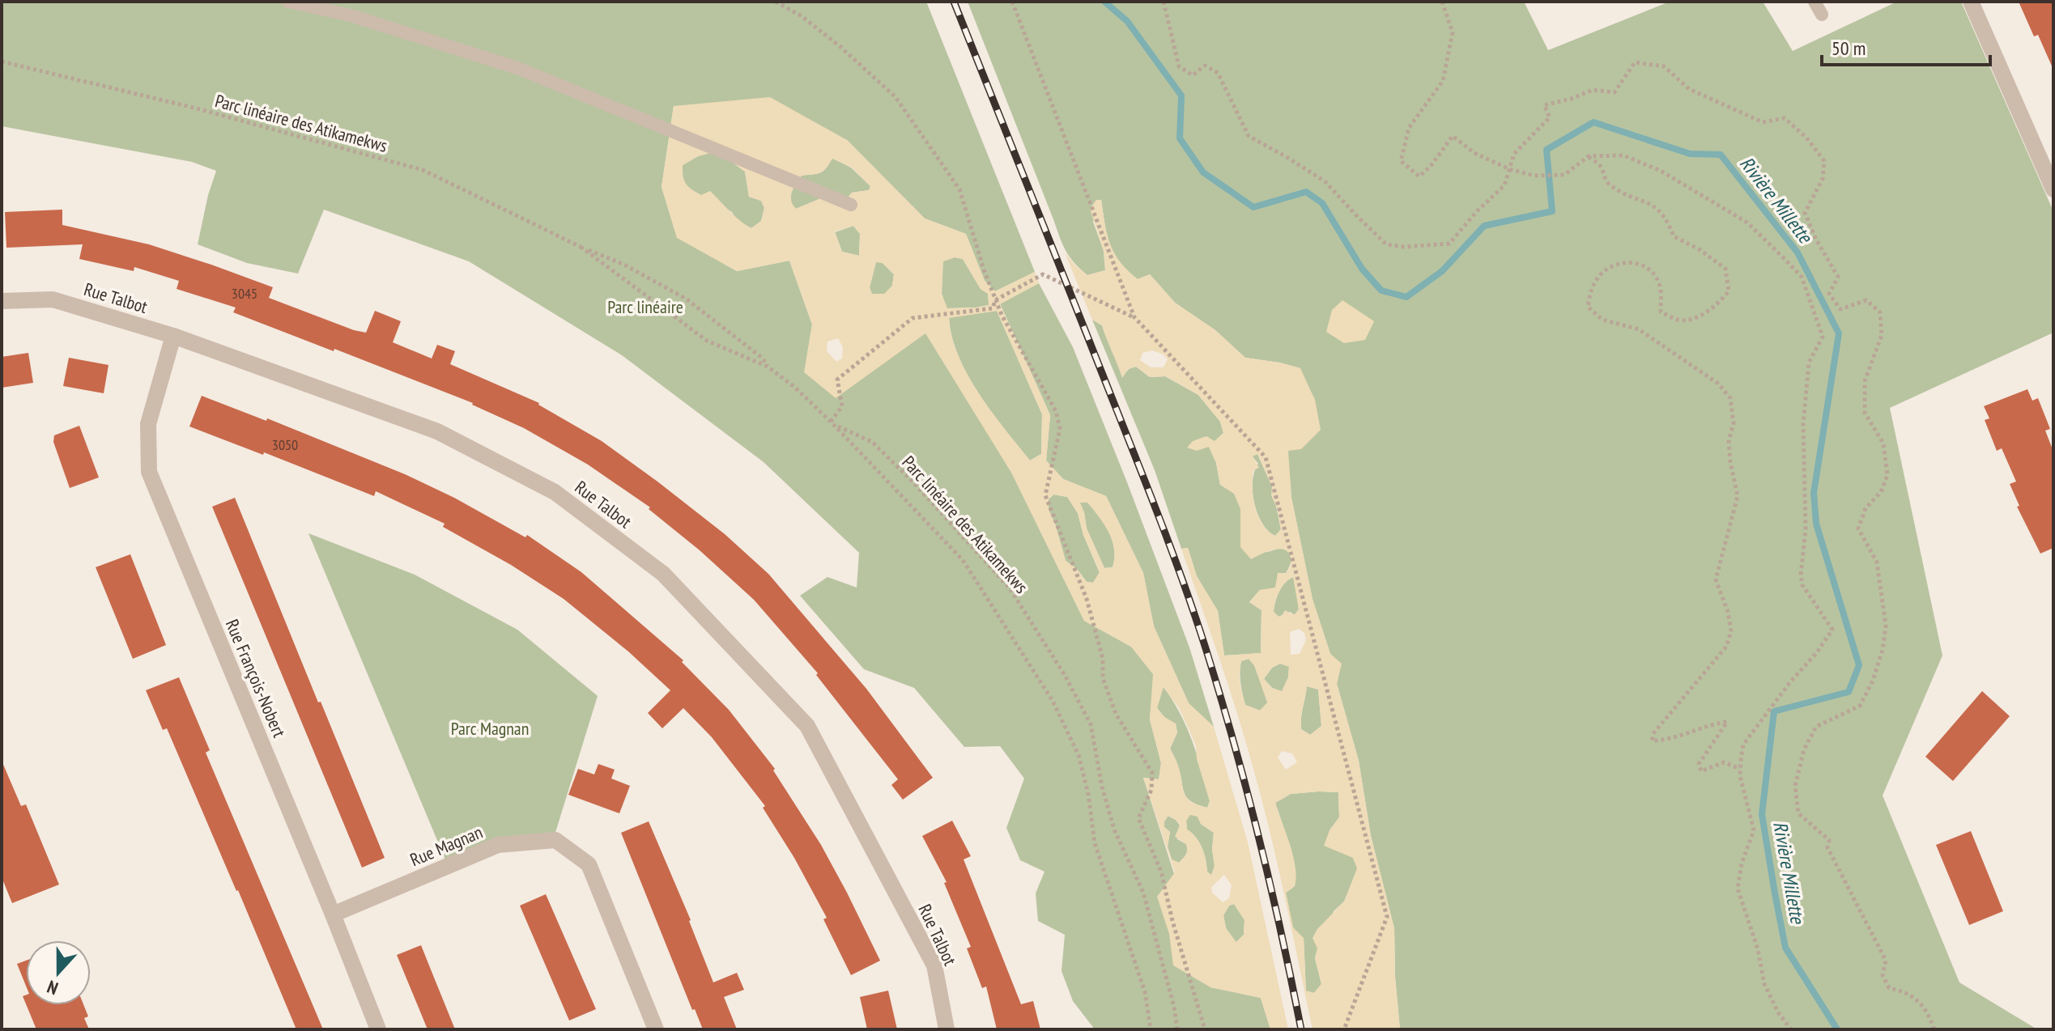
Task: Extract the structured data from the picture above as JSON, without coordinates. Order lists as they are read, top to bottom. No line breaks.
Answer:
{"streets":{"street":["Rue Talbot","Rue François-Nobert","Rue Magnan"],"path":["Parc linéaire des Atikamekws"]},"crossings":[["Rue Talbot","Rue François-Nobert"],["Rue François-Nobert","Rue Magnan"]],"water":["Rivière Millette"],"parks":["Parc linéaire","Parc Magnan"],"house_numbers":["3045","3050"],"scale_bar":"50 m","north":"bottom"}
